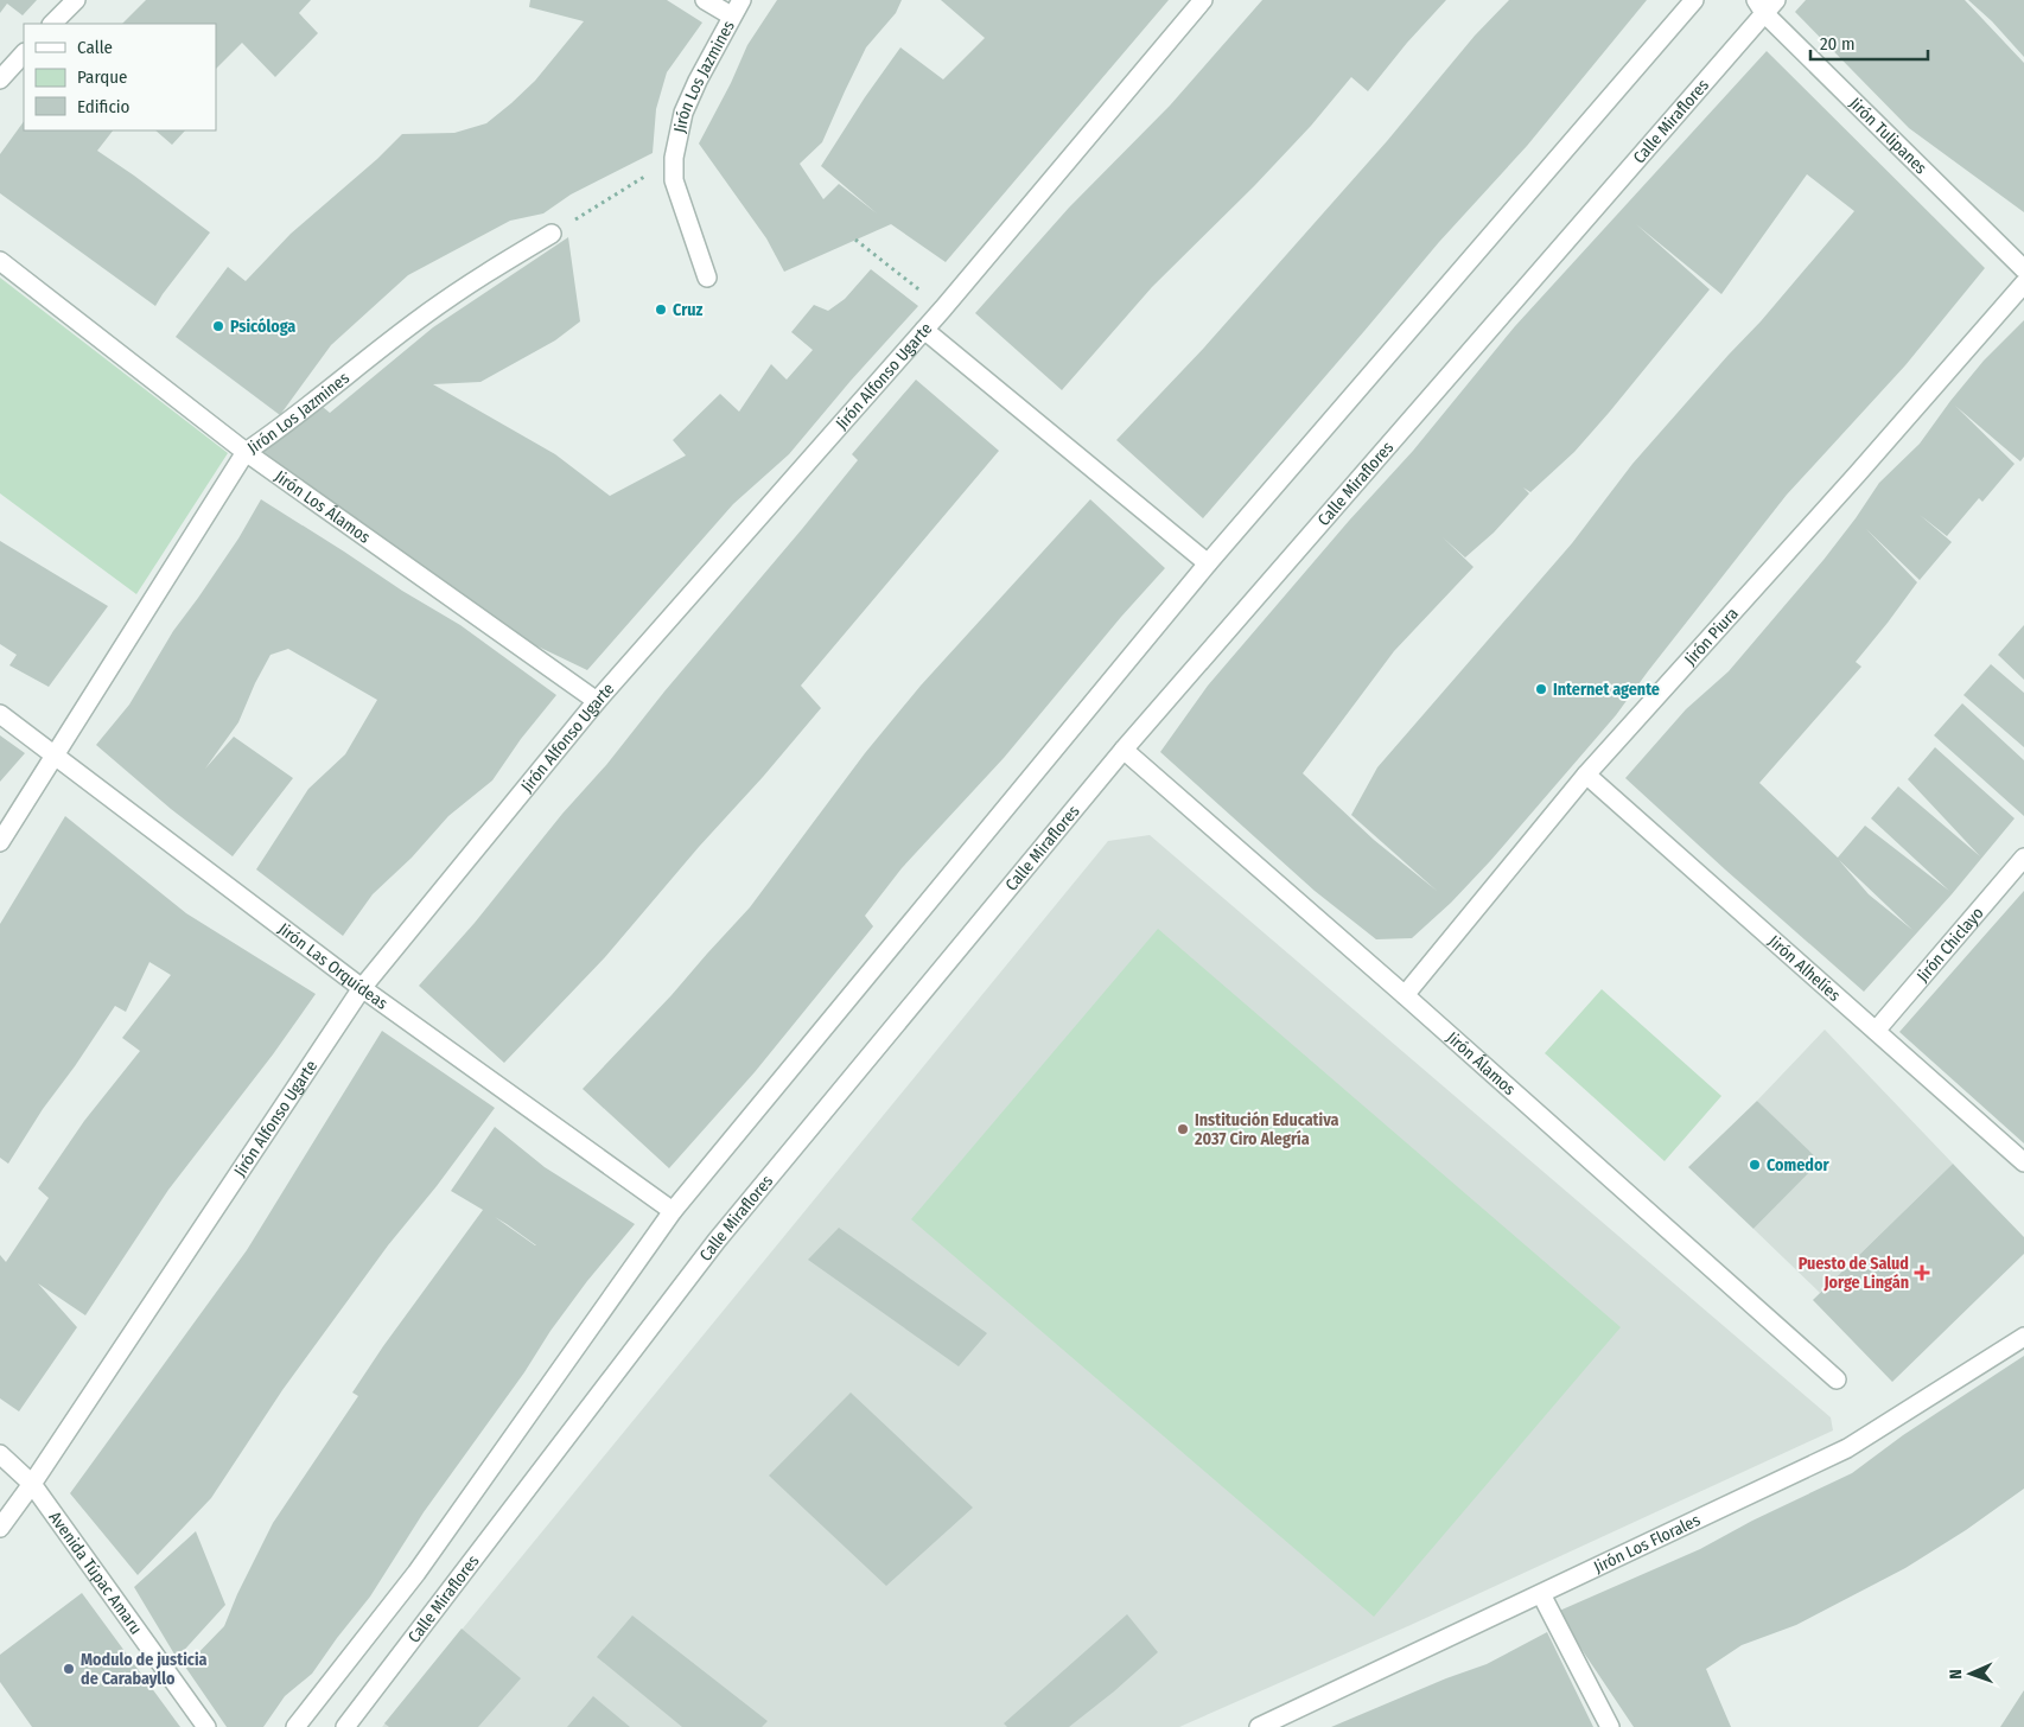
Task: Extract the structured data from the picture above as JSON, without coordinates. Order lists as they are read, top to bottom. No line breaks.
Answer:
{"streets":{"street":["Jirón Los Jazmines","Calle Miraflores","Jirón Tulipanes","Jirón Alfonso Ugarte","Jirón Los Álamos","Jirón Piura","Jirón Chiclayo","Jirón Las Orquídeas","Jirón Alhelíes","Jirón Álamos","Jirón Los Florales","Avenida Túpac Amaru"]},"crossings":[["Jirón Los Jazmines","Jirón Los Álamos"],["Jirón Los Jazmines","Jirón Las Orquídeas"],["Calle Miraflores","Jirón Tulipanes"],["Calle Miraflores","Jirón Álamos"],["Jirón Alfonso Ugarte","Jirón Los Álamos"],["Jirón Alfonso Ugarte","Jirón Las Orquídeas"],["Jirón Alfonso Ugarte","Avenida Túpac Amaru"],["Jirón Piura","Jirón Alhelíes"],["Jirón Piura","Jirón Álamos"],["Jirón Chiclayo","Jirón Alhelíes"]],"places":{"other":["Cruz","Psicóloga","Internet agente","Institución Educativa 2037 Ciro Alegría","Comedor","Modulo de justicia de Carabayllo"],"health":["Puesto de Salud Jorge Lingán"]},"legend":["Calle","Parque","Edificio"],"scale_bar":"20 m","north":"left"}
